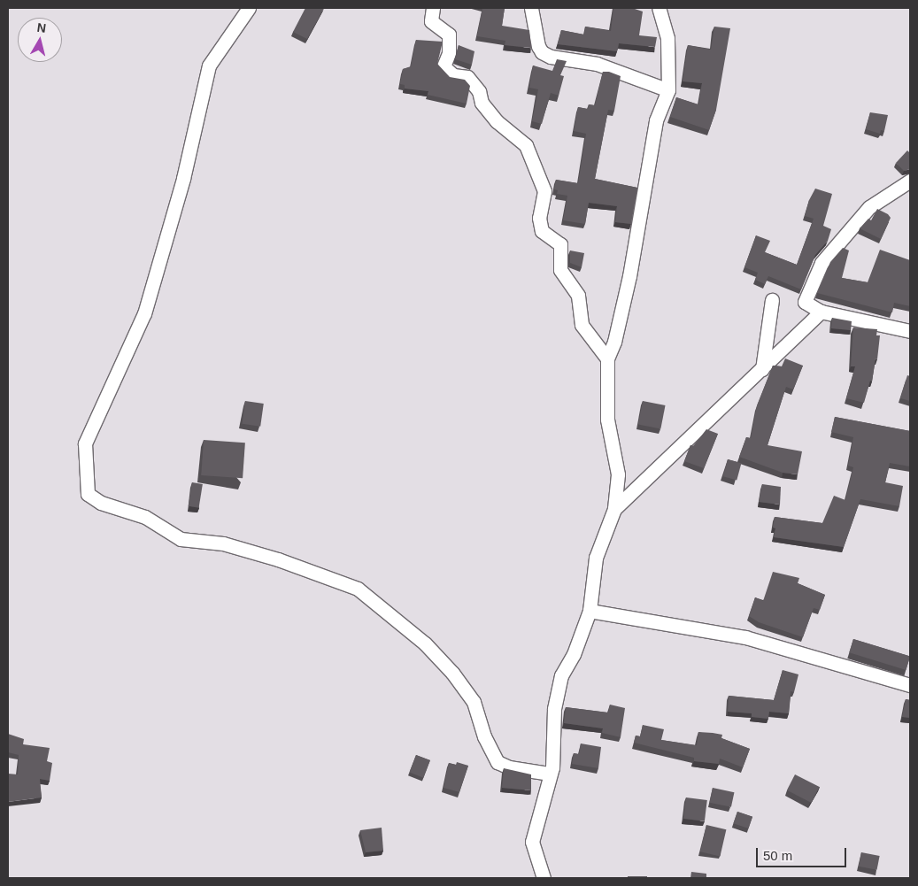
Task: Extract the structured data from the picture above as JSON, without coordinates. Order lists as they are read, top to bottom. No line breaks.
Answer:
{"scale_bar":"50 m","north":"top"}
